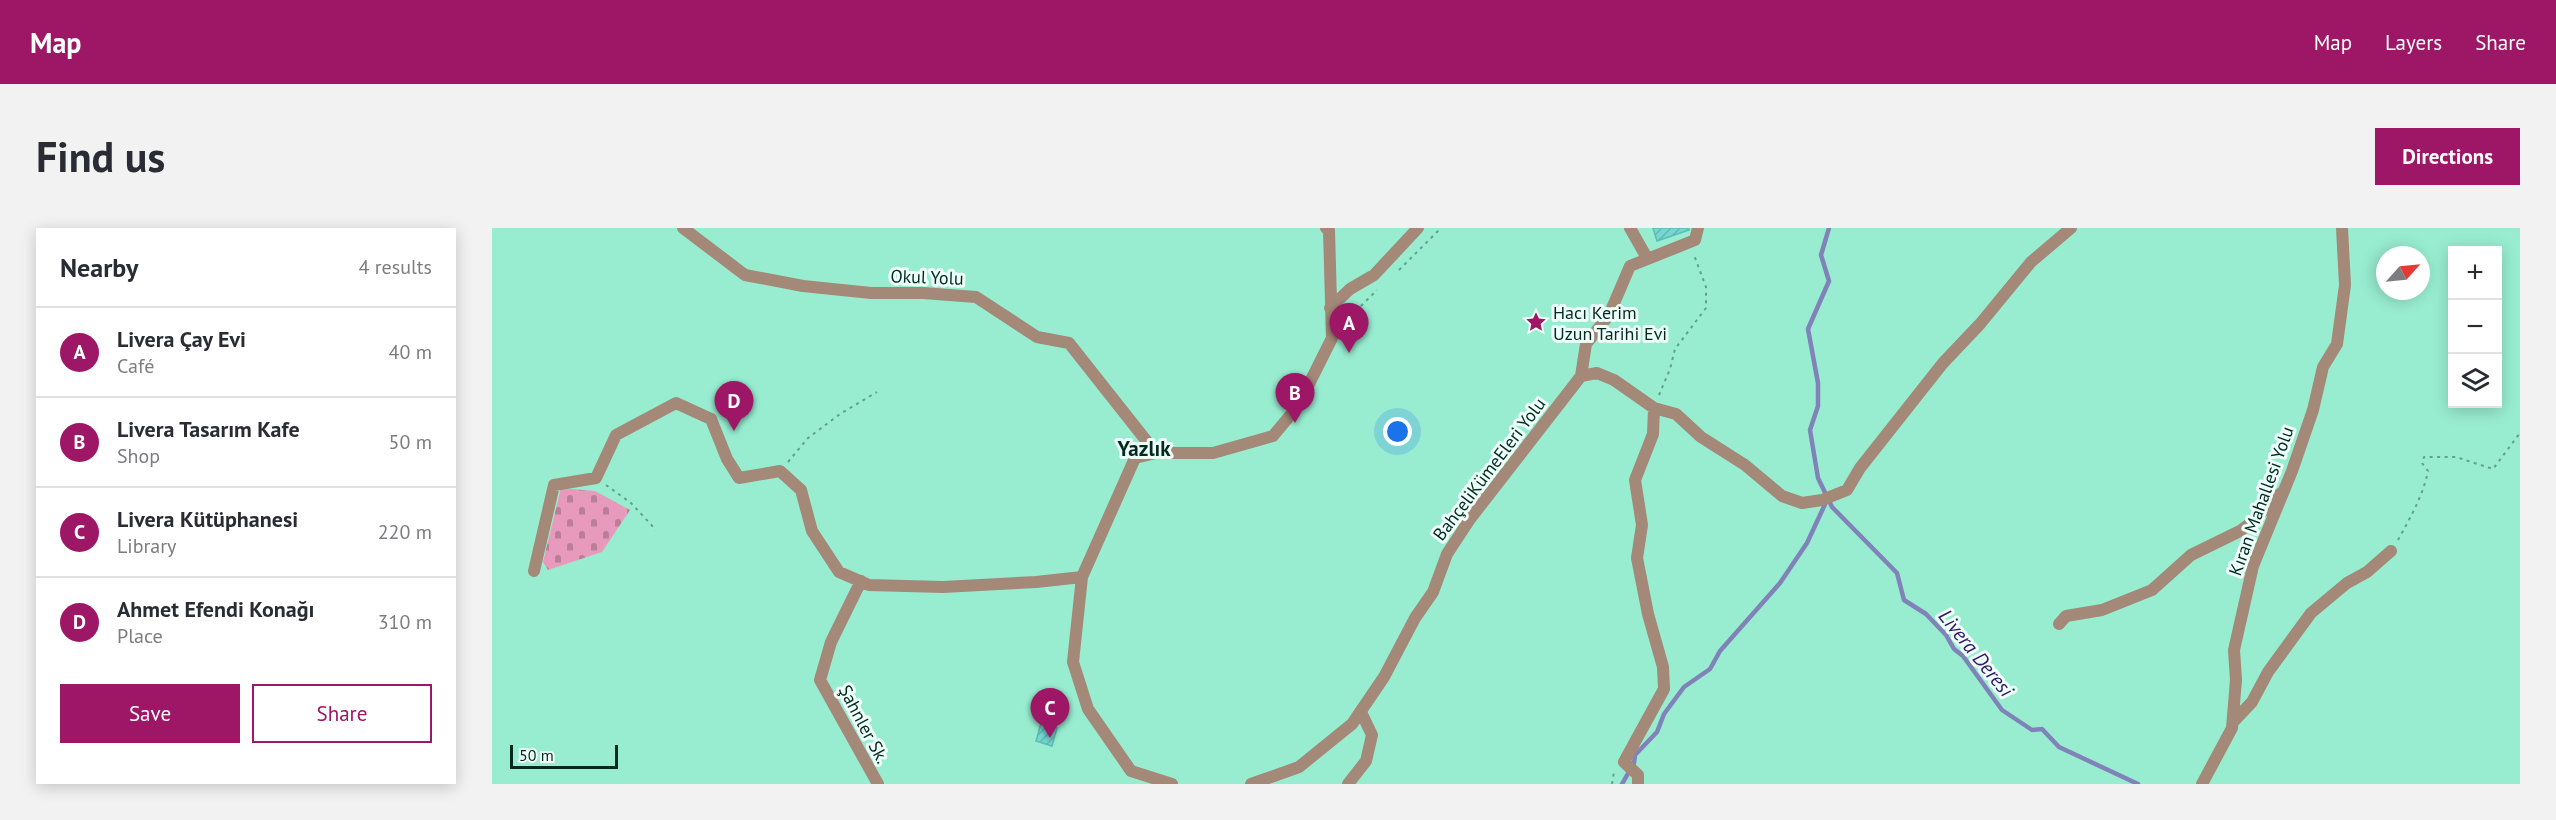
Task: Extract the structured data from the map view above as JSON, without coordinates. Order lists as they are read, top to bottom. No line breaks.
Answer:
{"streets":{"street":["Okul Yolu","BahçeliKümeEleri Yolu","Kıran Mahallesi Yolu","Şahnler Sk."]},"districts":["Yazlık"],"water":["Livera Deresi"],"places":{"place":["Hacı Kerim Uzun Tarihi Evi"]},"scale_bar":"50 m","north":"top right","page":{"header":"Map","nav":["Map","Layers","Share"],"buttons":["Directions",["Save","Share"]],"title":"Find us","heading":["Nearby","4 results"],"map_buttons":["+","−"],"pins":["A","B","D","C"],"list":[{"mark":"A","name":"Livera Çay Evi","note":"Café","value":"40 m"},{"mark":"B","name":"Livera Tasarım Kafe","note":"Shop","value":"50 m"},{"mark":"C","name":"Livera Kütüphanesi","note":"Library","value":"220 m"},{"mark":"D","name":"Ahmet Efendi Konağı","note":"Place","value":"310 m"}],"scale":"50 m"}}
